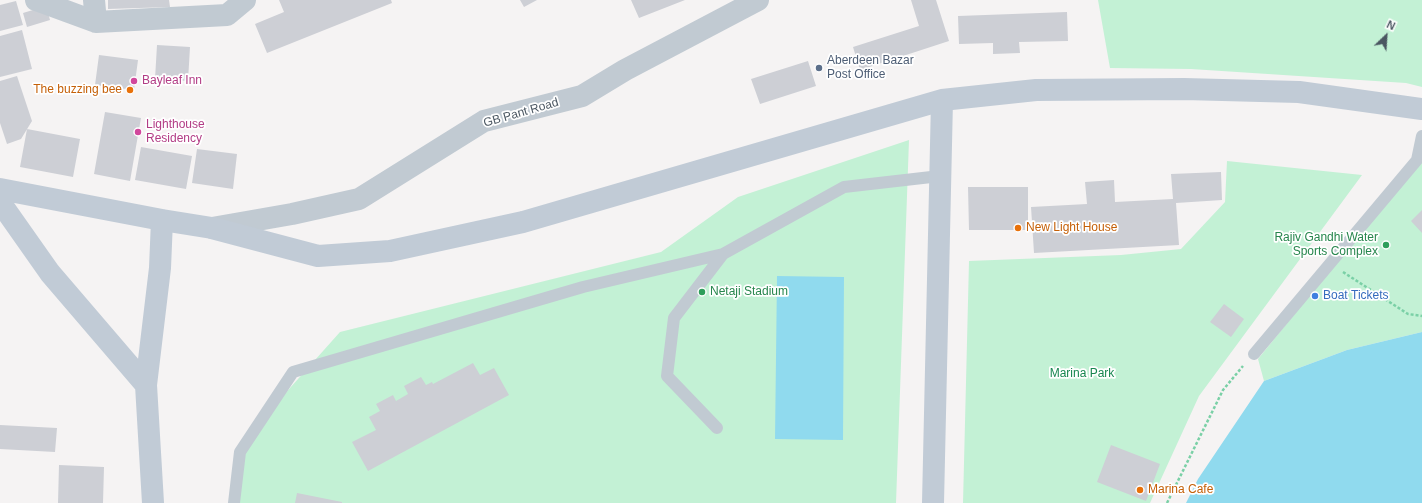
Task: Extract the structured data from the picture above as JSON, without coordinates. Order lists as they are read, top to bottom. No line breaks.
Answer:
{"streets":{"street":["GB Pant Road"]},"parks":["Marina Park"],"places":["Aberdeen Bazar Post Office","Bayleaf Inn","The buzzing bee","Lighthouse Residency","New Light House","Rajiv Gandhi Water Sports Complex","Netaji Stadium","Boat Tickets","Marina Cafe"],"north":"top right"}
